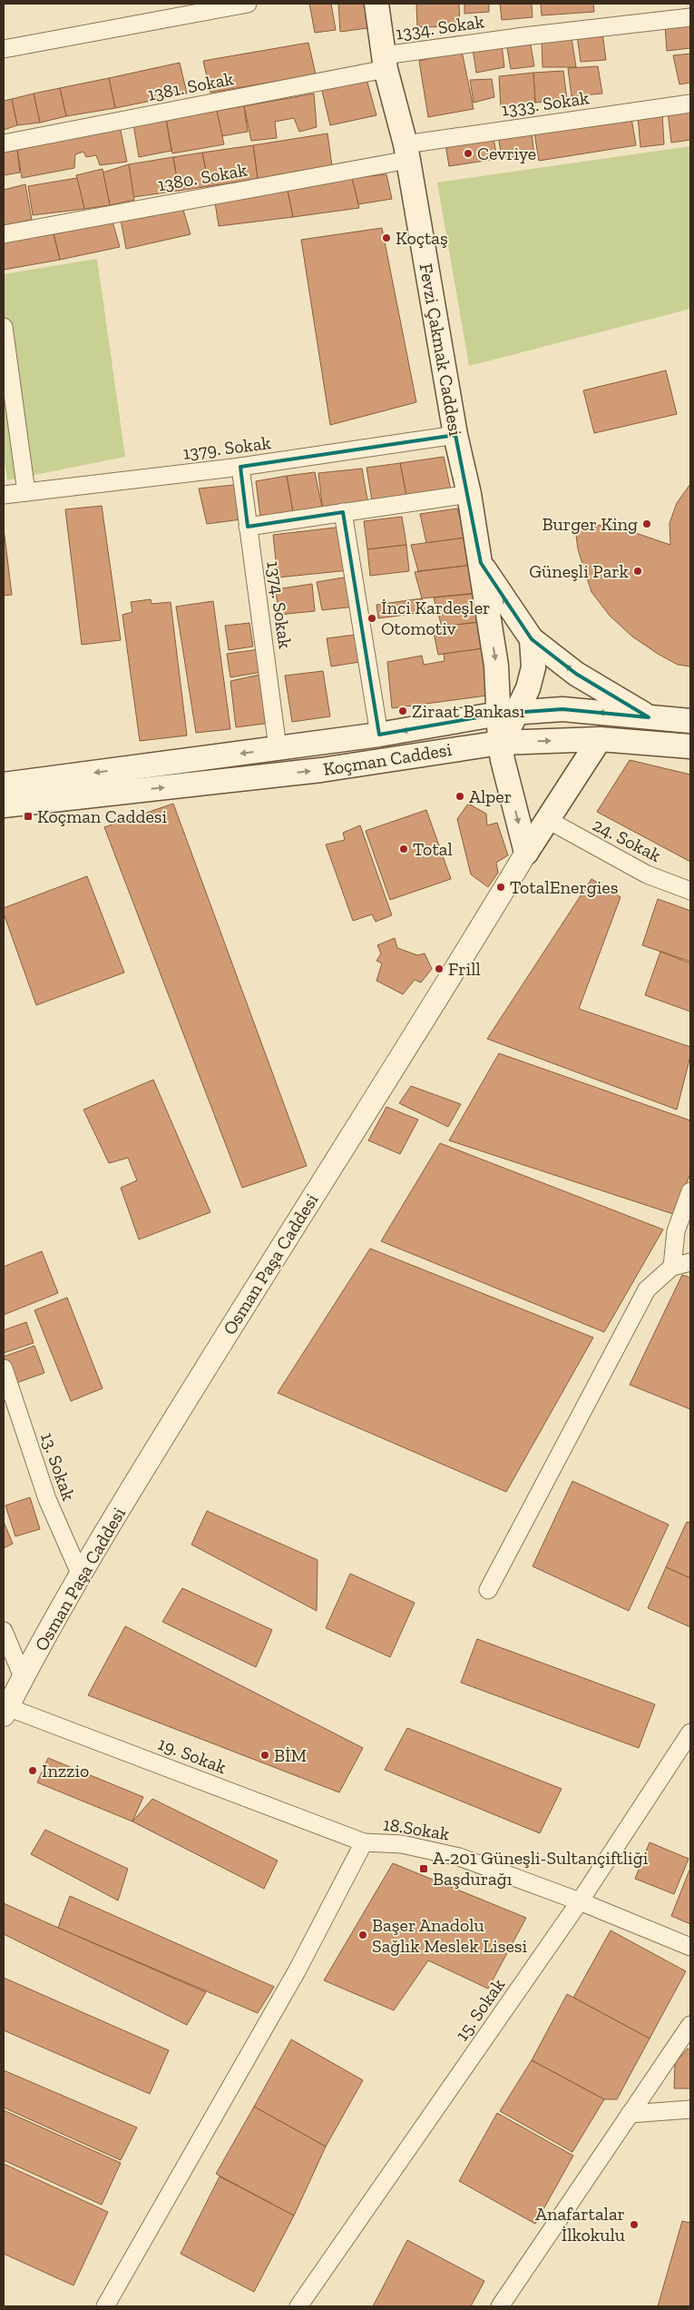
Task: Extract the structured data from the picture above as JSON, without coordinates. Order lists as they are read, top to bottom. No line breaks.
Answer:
{"streets":{"main road":["Fevzi Çakmak Caddesi","Koçman Caddesi","Osman Paşa Caddesi"],"street":["1334. Sokak","1381. Sokak","1333. Sokak","1380. Sokak","1379. Sokak","1374. Sokak","24. Sokak","13. Sokak","19. Sokak","18.Sokak","15. Sokak"]},"crossings":[["1334. Sokak","1381. Sokak"],["1334. Sokak","Fevzi Çakmak Caddesi"],["1381. Sokak","Fevzi Çakmak Caddesi"],["1333. Sokak","1380. Sokak"],["1333. Sokak","Fevzi Çakmak Caddesi"],["1380. Sokak","Fevzi Çakmak Caddesi"],["Fevzi Çakmak Caddesi","1379. Sokak"],["Fevzi Çakmak Caddesi","Koçman Caddesi"],["Fevzi Çakmak Caddesi","Osman Paşa Caddesi"],["1379. Sokak","1374. Sokak"],["1374. Sokak","Koçman Caddesi"],["Koçman Caddesi","Osman Paşa Caddesi"],["24. Sokak","Osman Paşa Caddesi"],["Osman Paşa Caddesi","13. Sokak"],["Osman Paşa Caddesi","19. Sokak"],["19. Sokak","18.Sokak"],["18.Sokak","15. Sokak"]],"places":{"other":["Cevriye","Koçtaş","Burger King","Güneşli Park","İnci Kardeşler Otomotiv","Ziraat Bankası","Alper","Total","TotalEnergies","Frill","BİM","Inzzio","Başer Anadolu Sağlık Meslek Lisesi","Anafartalar İlkokulu"],"transit":["Koçman Caddesi","A-201 Güneşli-Sultançiftliği Başdurağı"]}}
